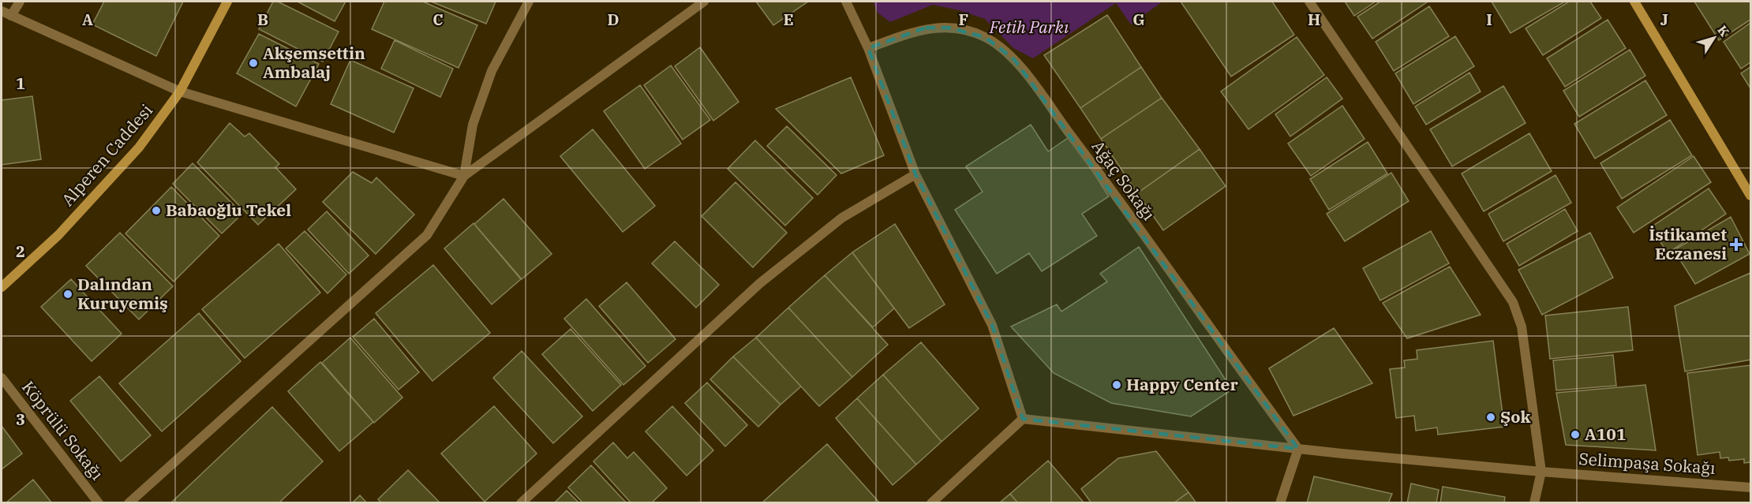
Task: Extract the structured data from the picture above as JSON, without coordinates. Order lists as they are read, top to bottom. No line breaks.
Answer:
{"streets":{"street":["Alperen Caddesi","Ağaç Sokağı","Köprülü Sokağı","Selimpaşa Sokağı"]},"crossings":[["Ağaç Sokağı","Selimpaşa Sokağı"]],"parks":["Fetih Parkı"],"places":{"other":["Akşemsettin Ambalaj","Babaoğlu Tekel","Dalından Kuruyemiş","Happy Center","Şok","A101"],"health":["İstikamet Eczanesi"]},"north":"top right","grid":{"columns":["A","B","C","D","E","F","G","H","I","J"],"rows":["1","2","3"]}}
